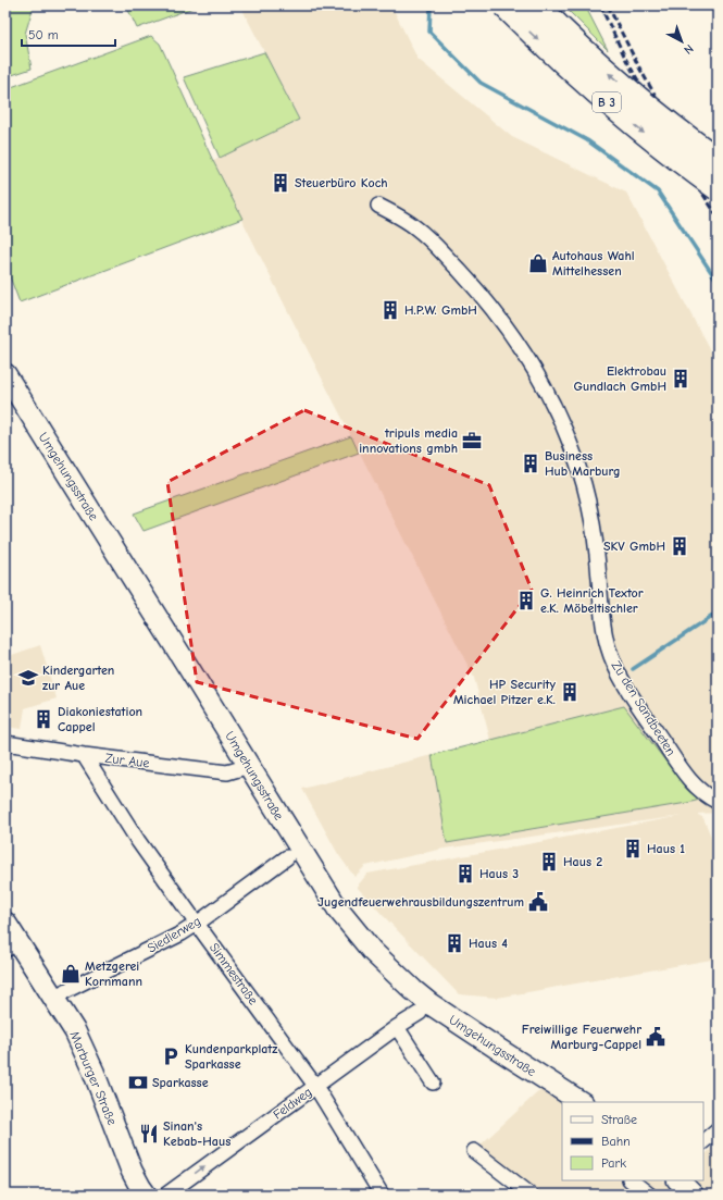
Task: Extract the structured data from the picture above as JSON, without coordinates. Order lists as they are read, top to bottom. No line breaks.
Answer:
{"streets":{"highway":["B 3"],"main road":["Umgehungsstraße","Marburger Straße"],"street":["Zu den Sandbeeten","Zur Aue","Siedlerweg","Simmestraße","Feldweg"]},"crossings":[["Umgehungsstraße","Zur Aue"],["Zur Aue","Simmestraße"],["Siedlerweg","Simmestraße"],["Siedlerweg","Marburger Straße"],["Simmestraße","Feldweg"]],"one_way":["Feldweg"],"places":{"building":["Steuerbüro Koch","H.P.W. GmbH","Elektrobau Gundlach GmbH","Business Hub Marburg","SKV GmbH","G. Heinrich Textor e.K. Möbeltischler","HP Security Michael Pitzer e.K.","Diakoniestation Cappel","Haus 1","Haus 2","Haus 3","Haus 4"],"shop":["Autohaus Wahl Mittelhessen","Metzgerei Kornmann"],"office":["tripuls media innovations gmbh"],"school or university":["Kindergarten zur Aue"],"public building":["Jugendfeuerwehrausbildungszentrum","Freiwillige Feuerwehr Marburg-Cappel"],"parking":["Kundenparkplatz Sparkasse"],"bank":["Sparkasse"],"restaurant":["Sinan's Kebab-Haus"]},"legend":["Straße","Bahn","Park"],"scale_bar":"50 m","north":"bottom right"}
